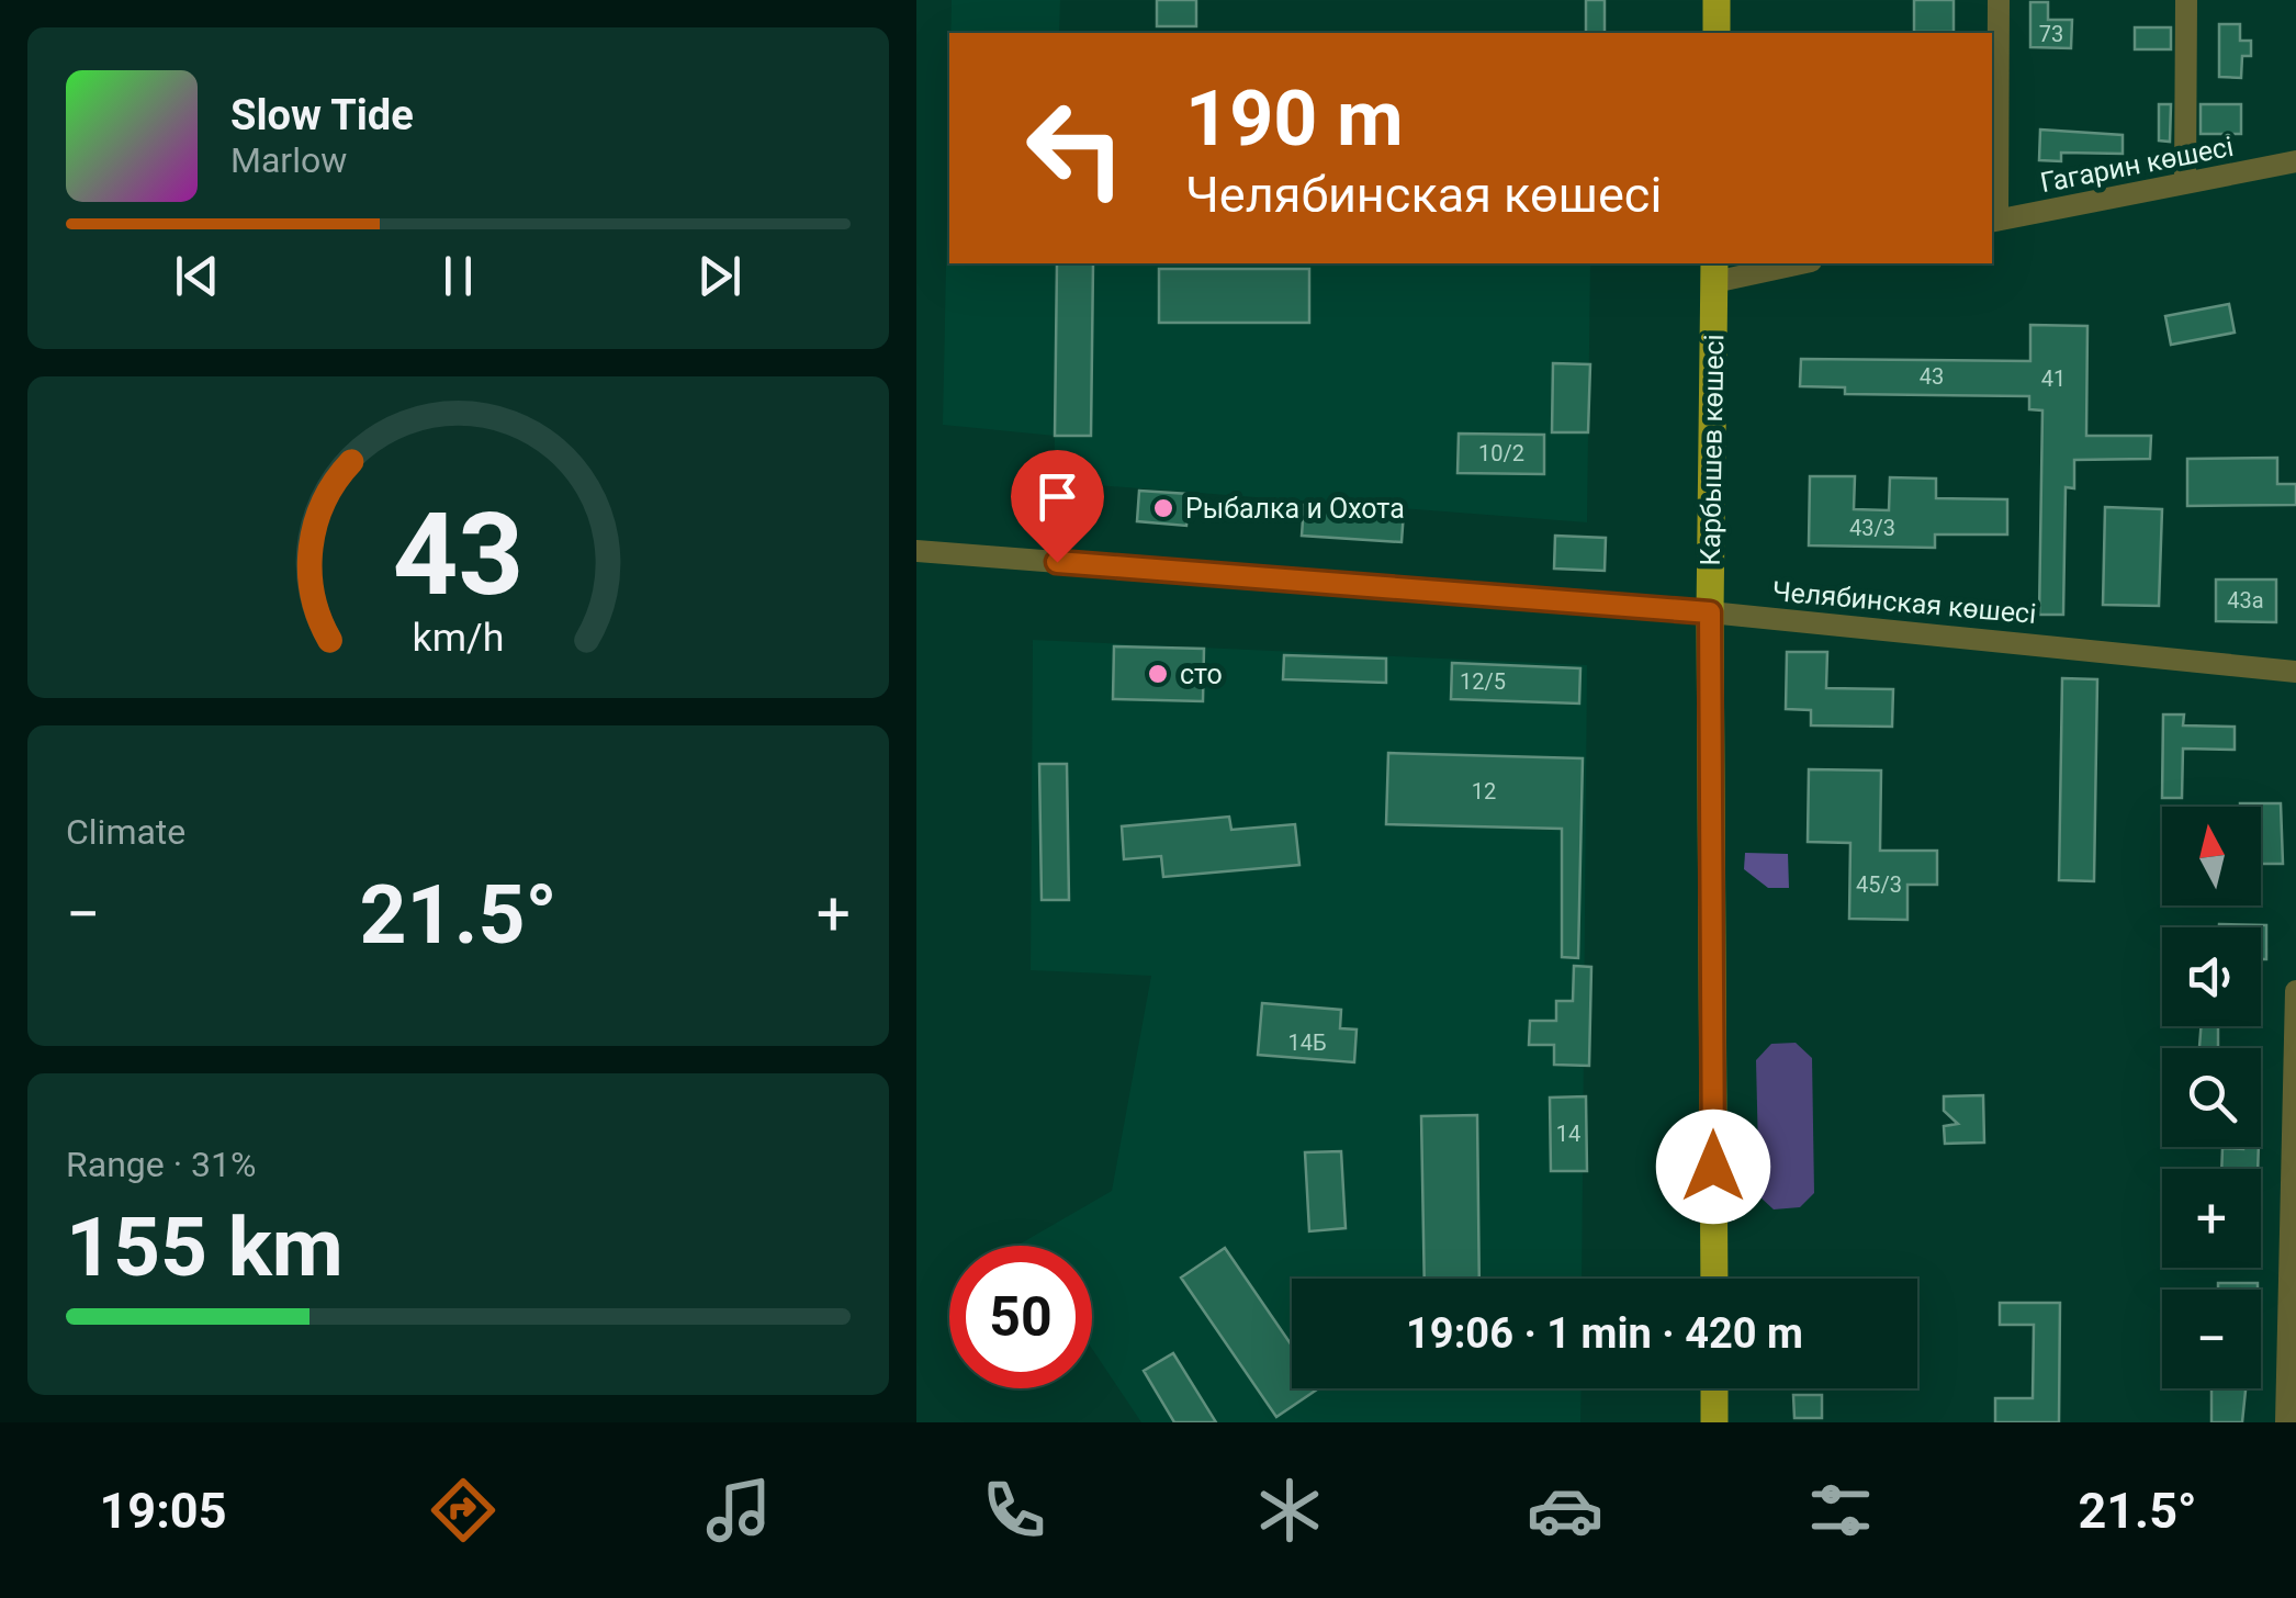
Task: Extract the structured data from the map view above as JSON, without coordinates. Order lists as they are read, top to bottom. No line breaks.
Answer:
{"streets":{"main road":["Карбышев көшесі"],"street":["Гагарин көшесі","Челябинская көшесі"]},"crossings":[["Карбышев көшесі","Челябинская көшесі"]],"places":["Рыбалка и Охота","сто"],"house_numbers":["73","43","41","10/2","43/3","43а","12/5","12","45/3","14Б","14"],"north":"top","page":{"turn":["190 m","Челябинская көшесі"],"song":["Slow Tide","Marlow"],"tile":["Climate",["Range · 31%","155 km"]],"map_buttons":["+","−"],"heat":["−","21.5°","+"],"limit":"50","trip":"19:06 · 1 min · 420 m","tabs":["19:05","21.5°"],"gauge":["43","km/h"]}}
